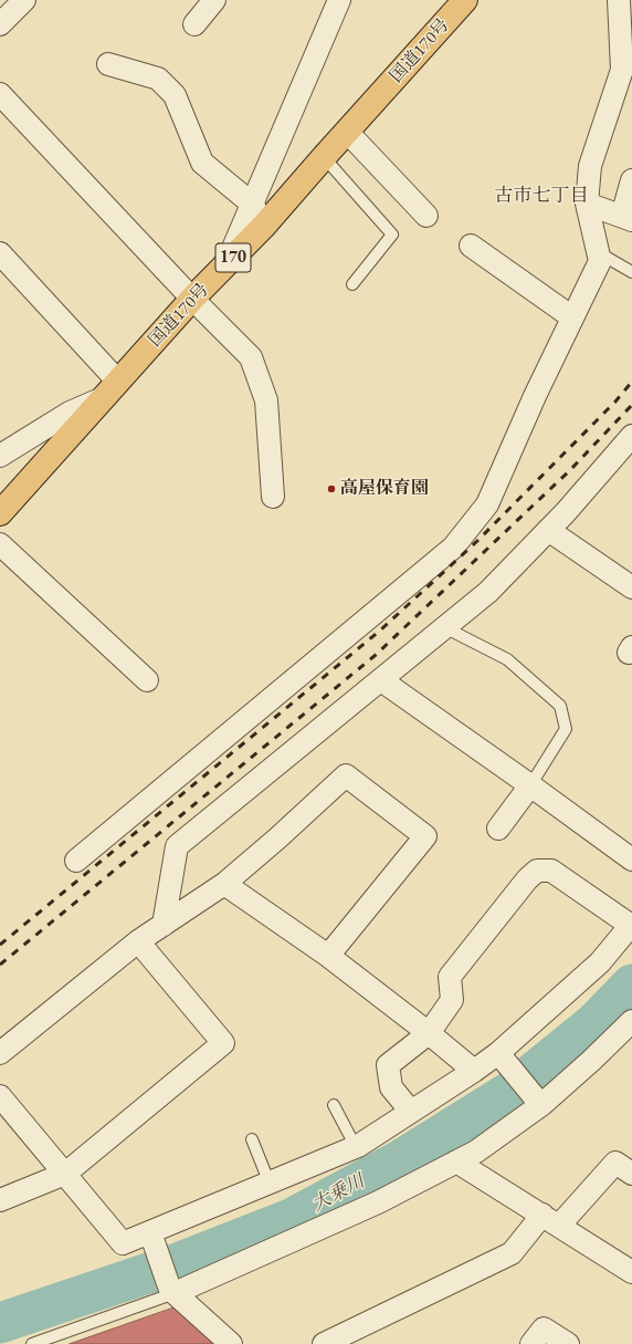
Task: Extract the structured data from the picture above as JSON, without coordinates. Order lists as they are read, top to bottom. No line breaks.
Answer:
{"streets":{"highway":["国道170号","170"]},"districts":["古市七丁目"],"water":["大乗川"],"places":["高屋保育園"]}
